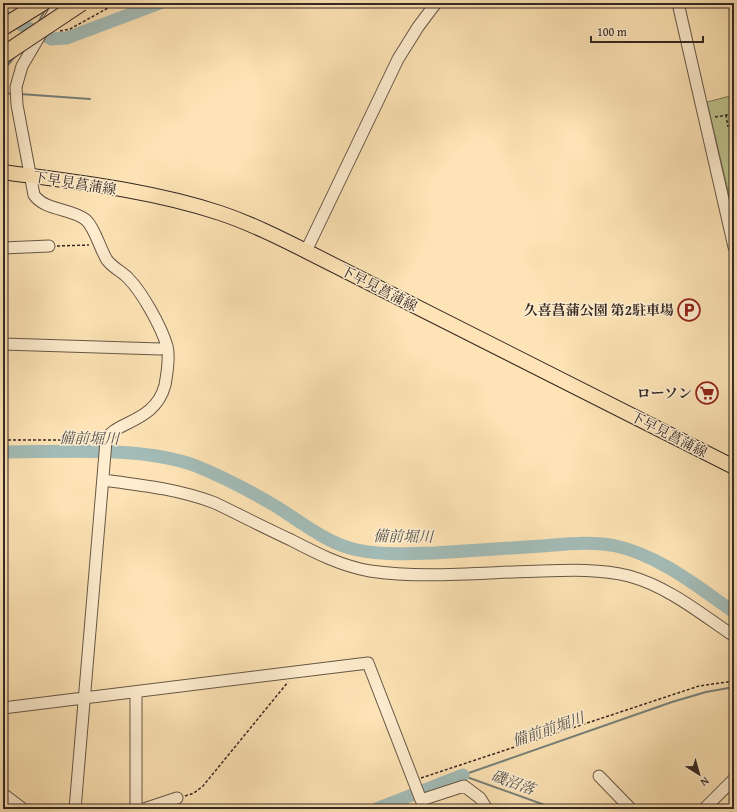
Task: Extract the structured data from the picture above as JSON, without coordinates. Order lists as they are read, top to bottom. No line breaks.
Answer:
{"streets":{"main road":["下早見菖蒲線"]},"water":["備前堀川","備前前堀川","磯沼落"],"places":{"parking":["久喜菖蒲公園 第2駐車場"],"supermarket":["ローソン"]},"scale_bar":"100 m","north":"bottom right"}
